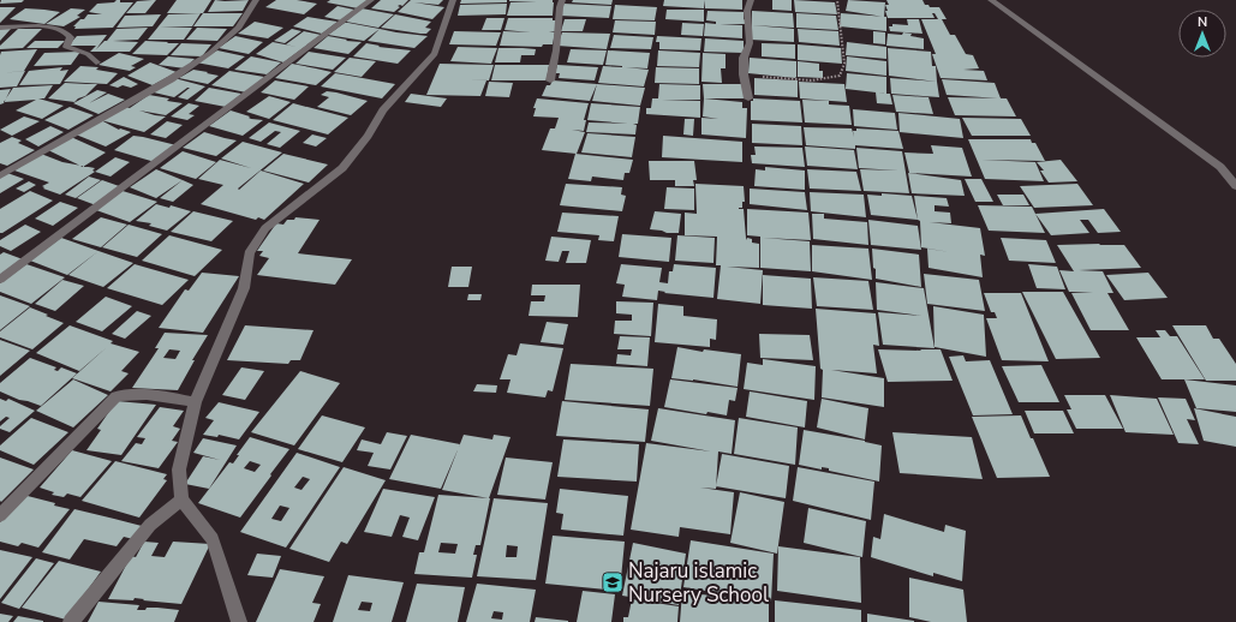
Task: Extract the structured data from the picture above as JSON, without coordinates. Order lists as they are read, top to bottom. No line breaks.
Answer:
{"places":{"school or university":["Najaru islamic Nursery School"]},"north":"top"}
